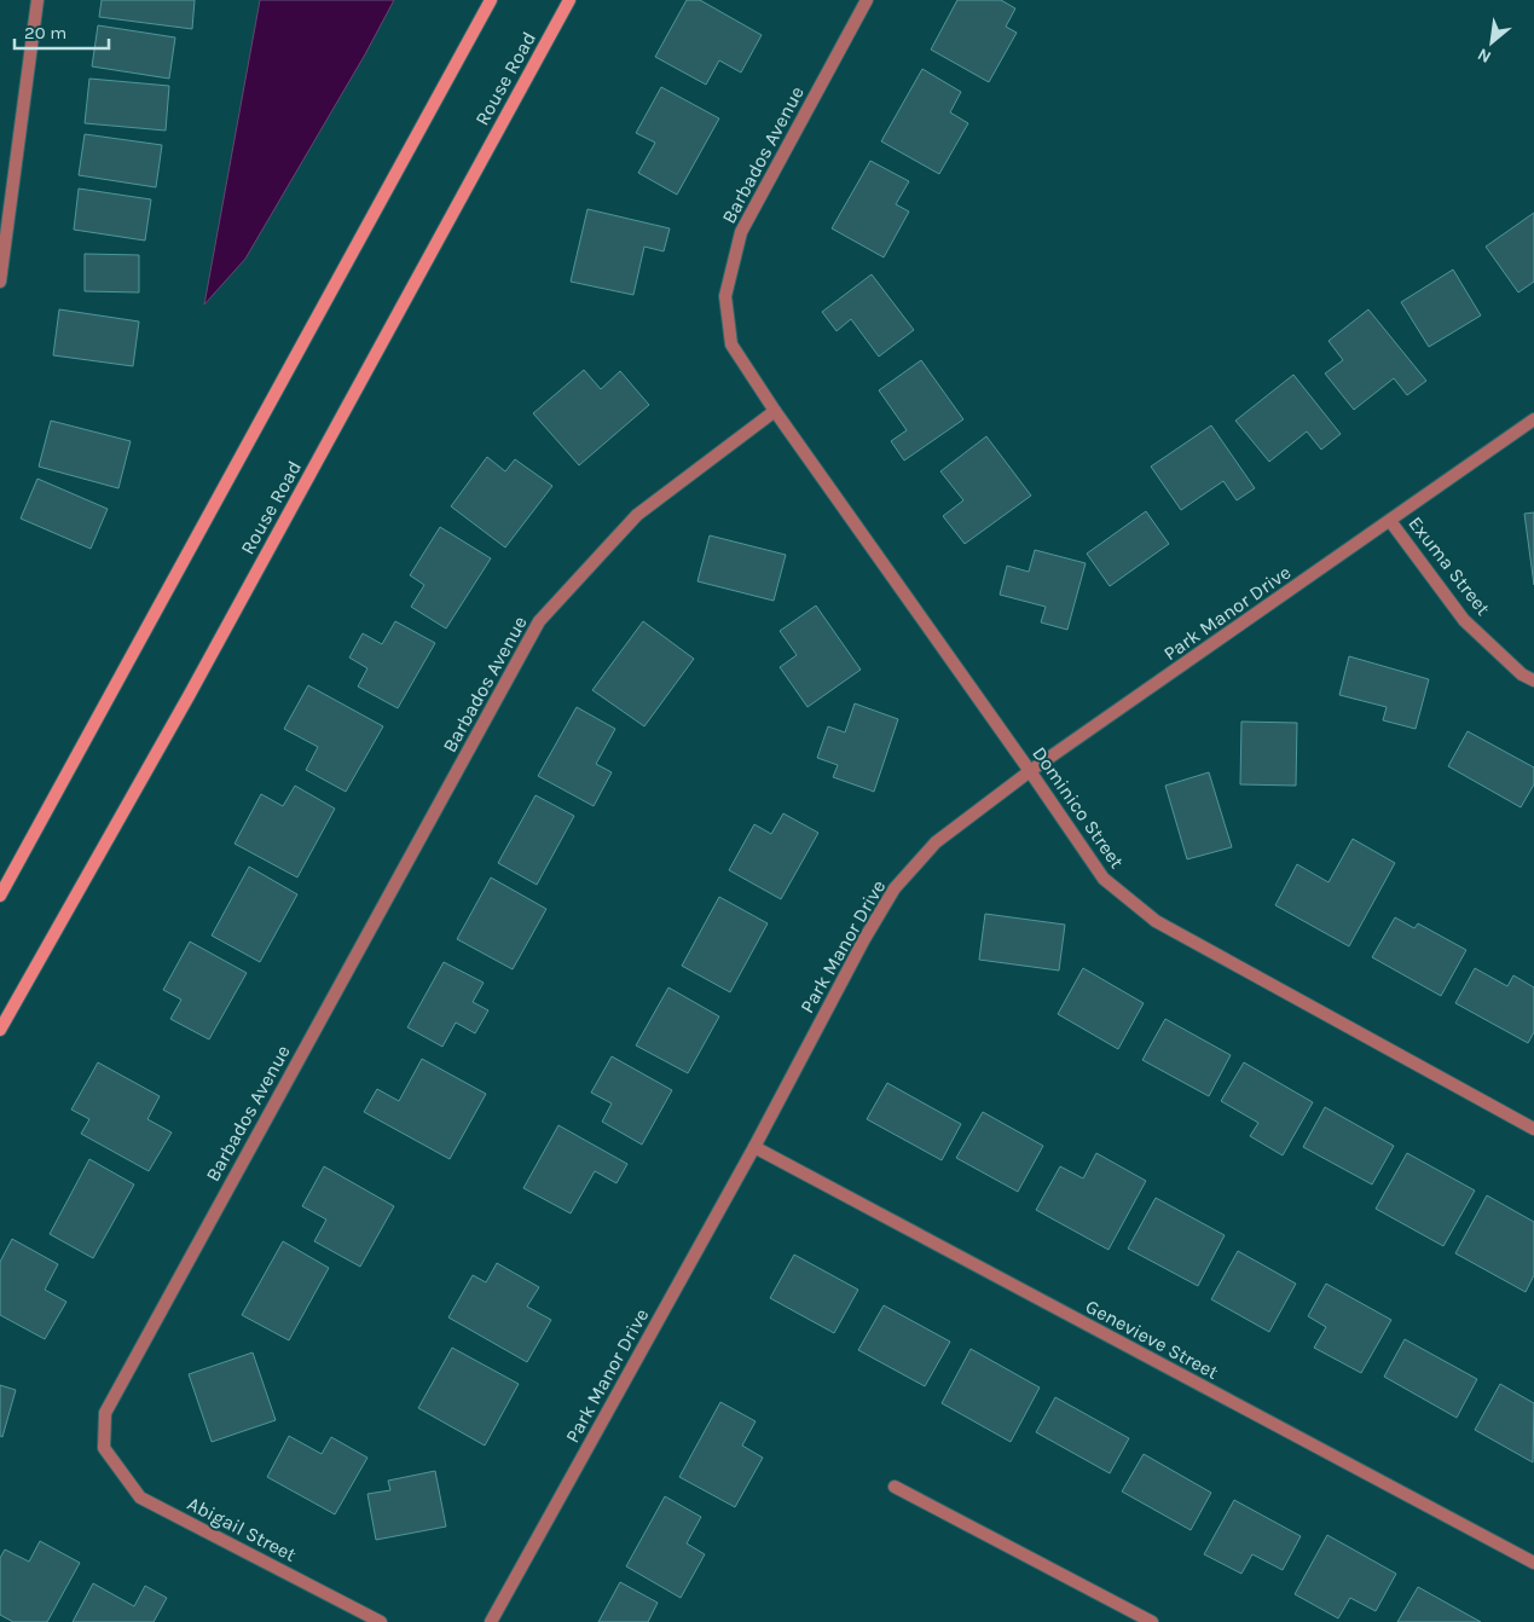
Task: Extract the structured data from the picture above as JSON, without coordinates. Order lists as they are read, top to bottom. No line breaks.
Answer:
{"streets":{"street":["Rouse Road","Barbados Avenue","Exuma Street","Park Manor Drive","Dominico Street","Genevieve Street","Abigail Street"]},"crossings":[["Barbados Avenue","Dominico Street"],["Barbados Avenue","Abigail Street"],["Exuma Street","Park Manor Drive"],["Park Manor Drive","Dominico Street"],["Park Manor Drive","Genevieve Street"]],"scale_bar":"20 m","north":"bottom left"}
